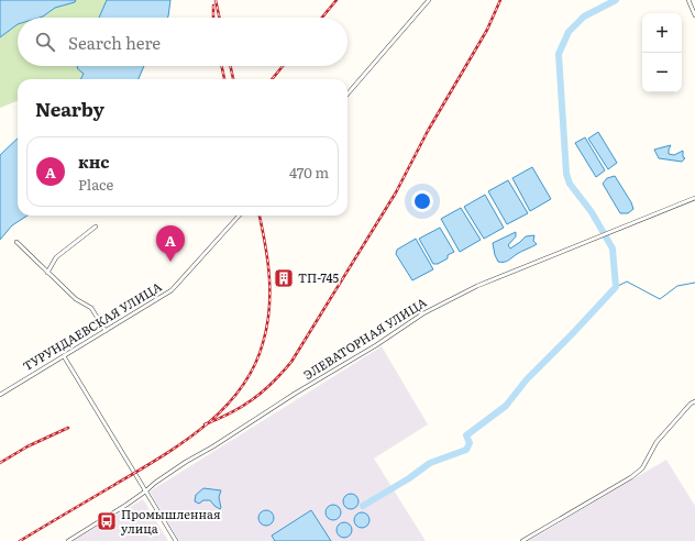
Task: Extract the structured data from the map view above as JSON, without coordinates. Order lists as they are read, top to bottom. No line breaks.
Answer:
{"streets":{"street":["ТУРУНДАЕВСКАЯ УЛИЦА","ЭЛЕВАТОРНАЯ УЛИЦА"]},"places":{"building":["ТП-745"],"bus stop":["Промышленная улица"]},"page":{"map_buttons":["+","−"],"search":"Search here","heading":"Nearby","list":[{"mark":"A","name":"кнс","note":"Place","value":"470 m"}],"pins":"A"}}
